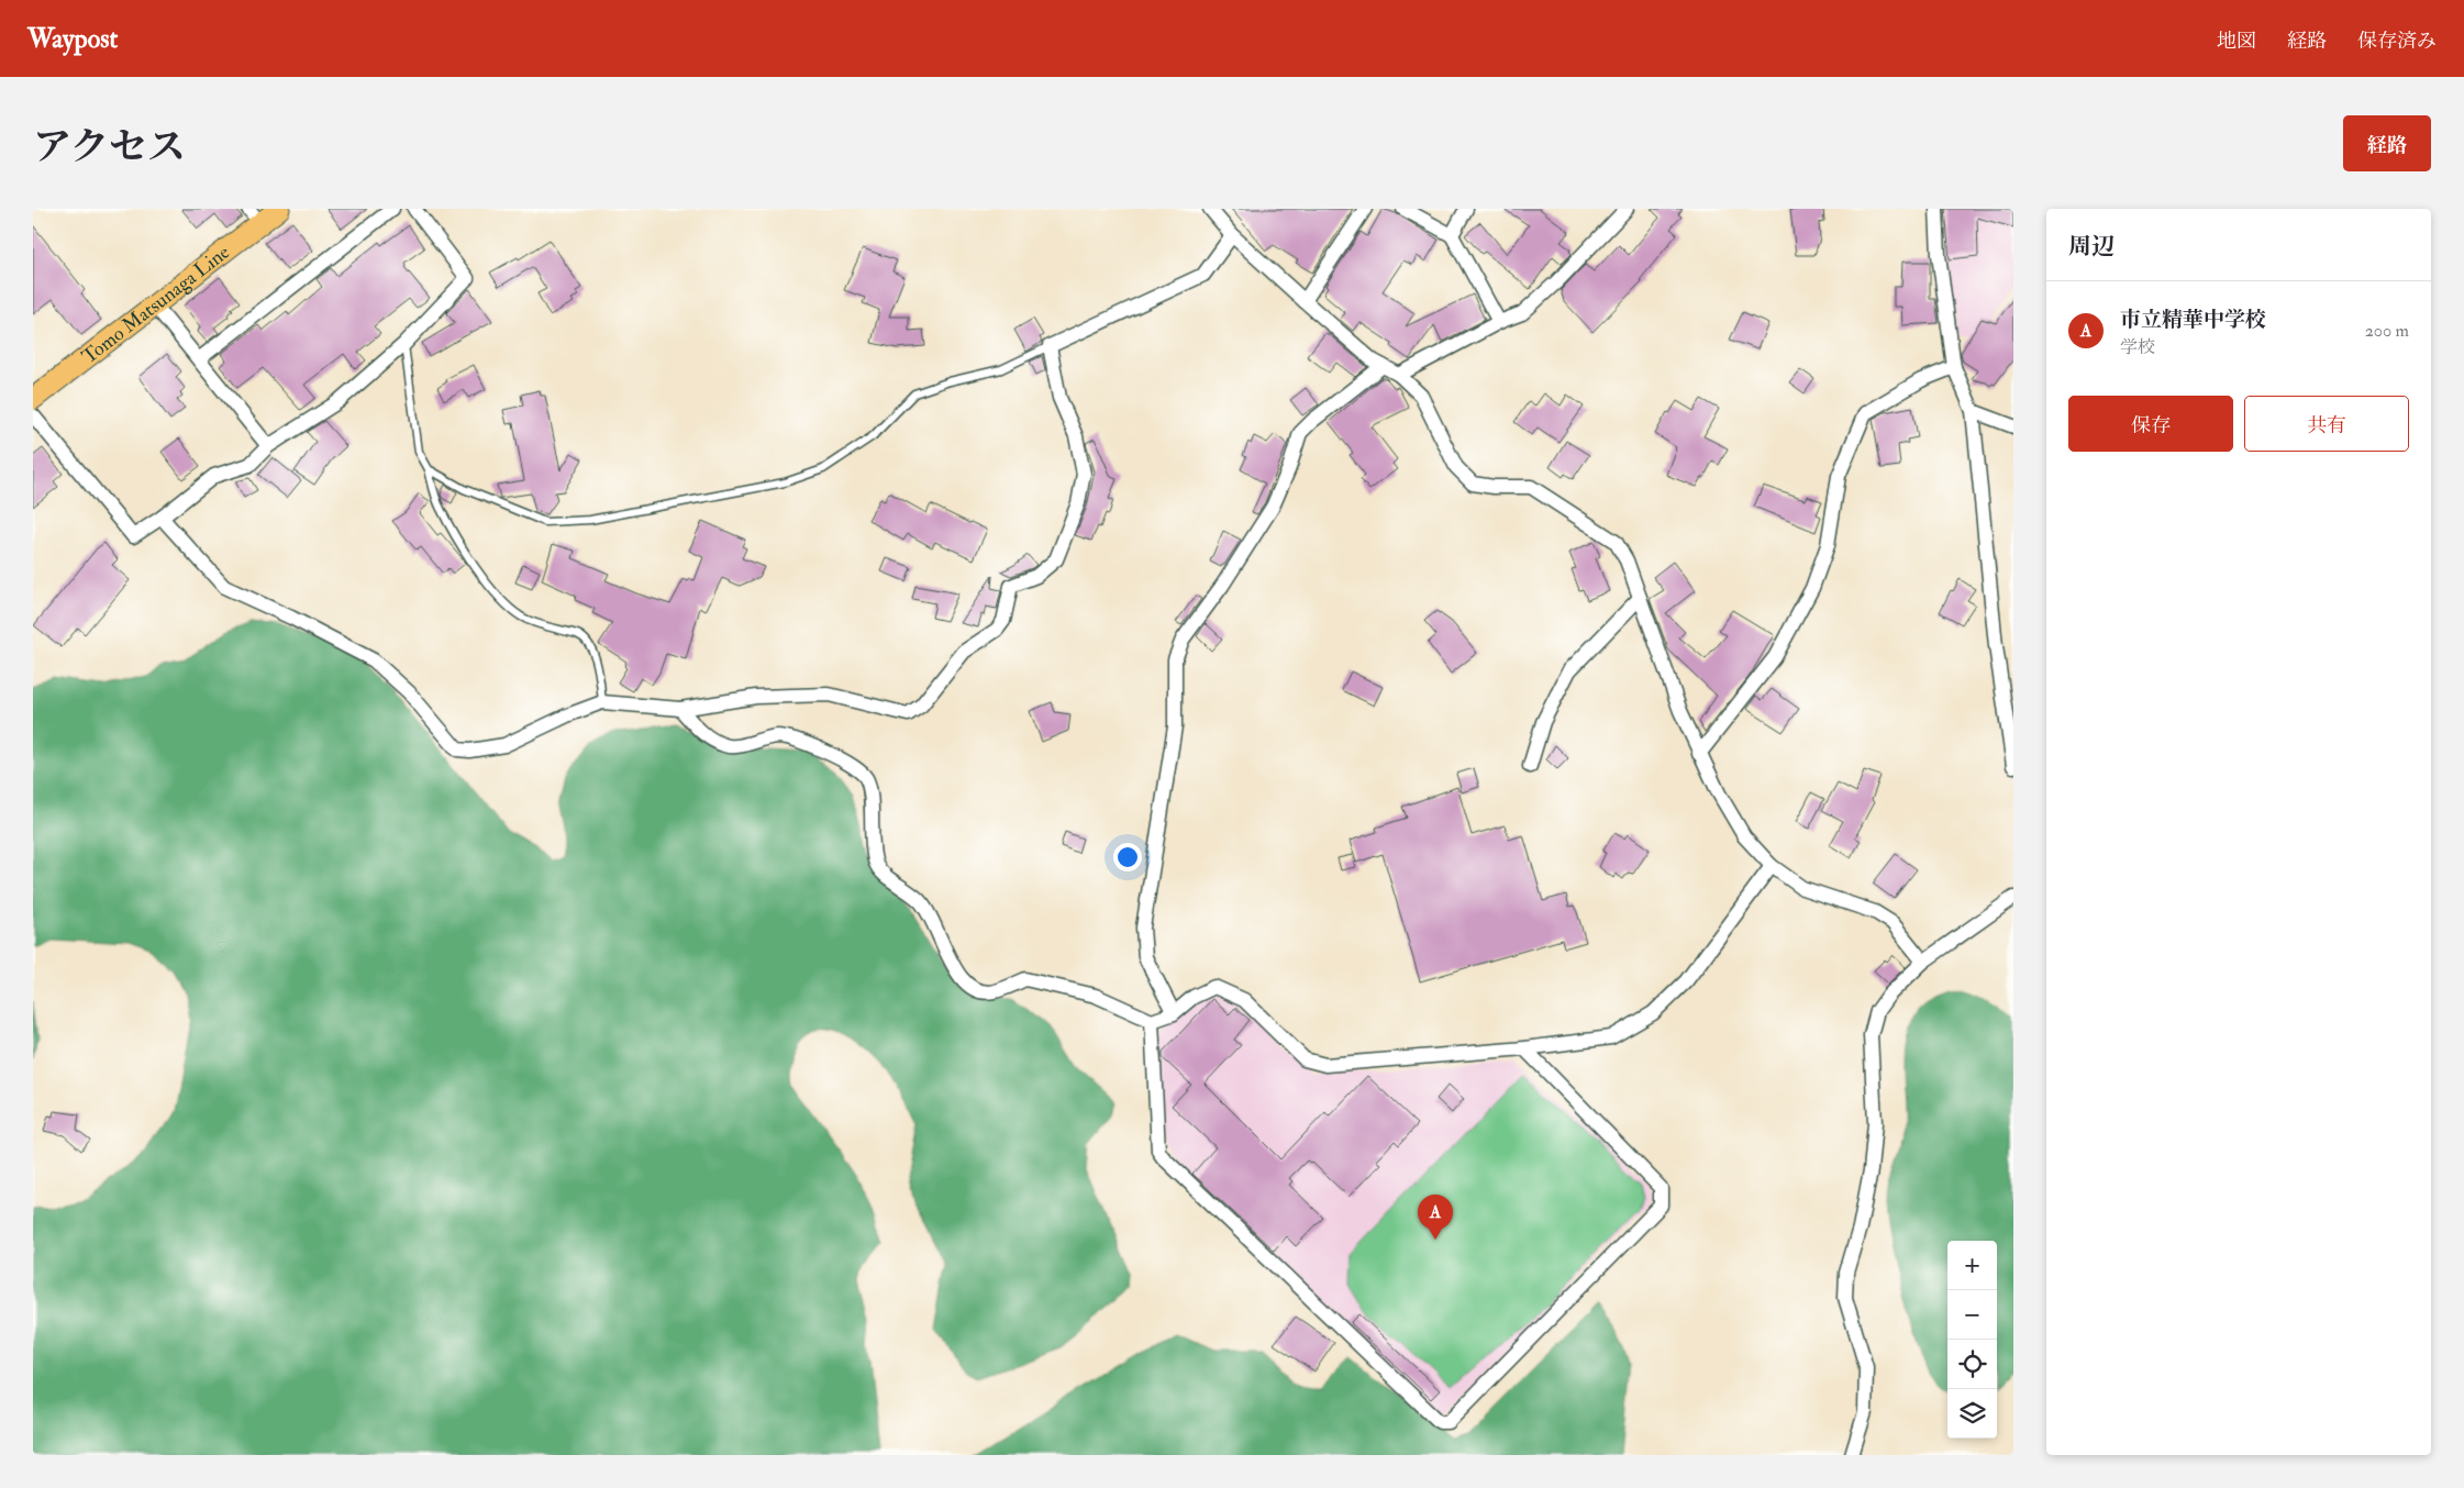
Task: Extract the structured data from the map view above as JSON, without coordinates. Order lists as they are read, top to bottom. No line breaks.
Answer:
{"streets":{"main road":["Tomo Matsunaga Line"]},"page":{"header":"Waypost","nav":["地図","経路","保存済み"],"title":"アクセス","buttons":["経路",["保存","共有"]],"heading":"周辺","list":[{"mark":"A","name":"市立精華中学校","note":"学校","value":"200 m"}],"pins":"A","map_buttons":["+","−"]}}
